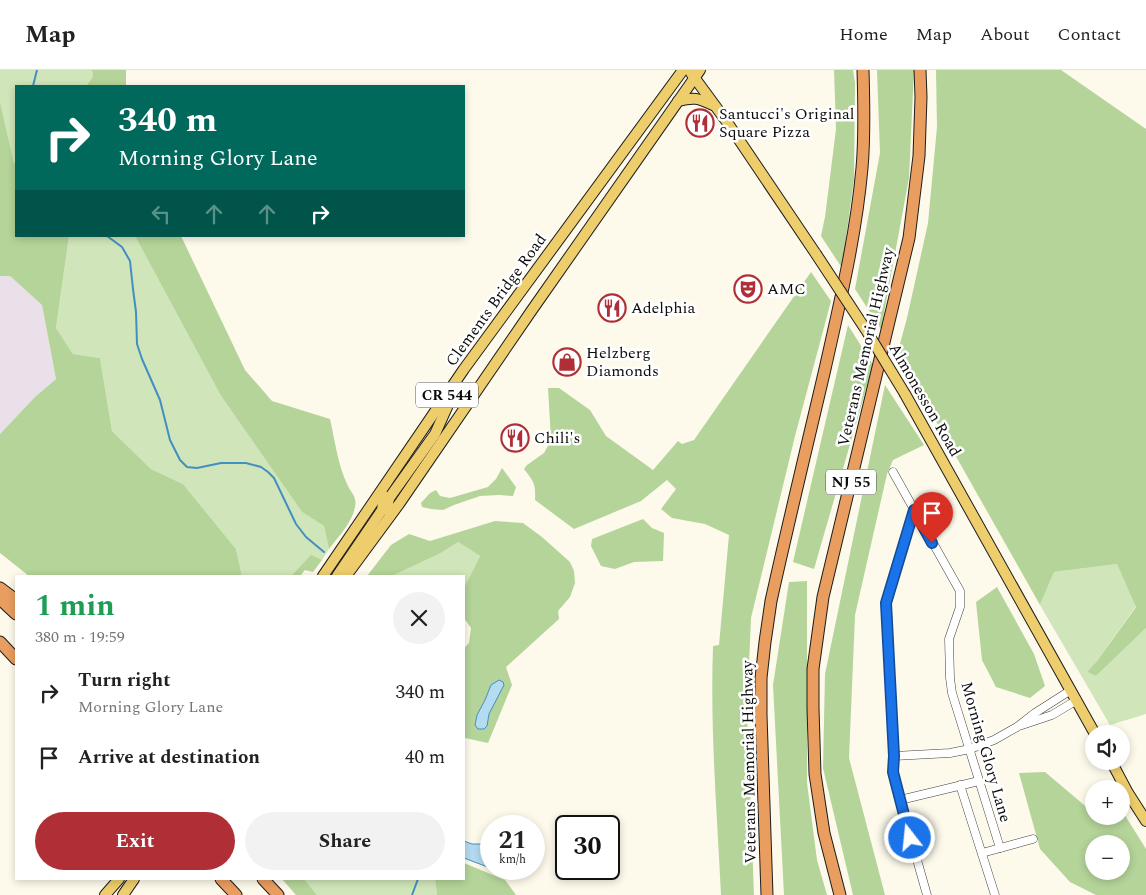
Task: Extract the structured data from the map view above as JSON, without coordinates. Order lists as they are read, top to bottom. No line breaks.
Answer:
{"streets":{"highway":["Veterans Memorial Highway","NJ 55"],"main road":["Clements Bridge Road","CR 544","Almonesson Road"],"street":["Morning Glory Lane"]},"crossings":[["CR 544","Almonesson Road"]],"places":{"restaurant":["Santucci's Original Square Pizza","Adelphia","Chili's"],"theatre":["AMC"],"shop":["Helzberg Diamonds"]},"page":{"header":"Map","nav":["Home","Map","About","Contact"],"turn":["340 m","Morning Glory Lane"],"heading":["1 min","380 m · 19:59"],"list":[{"name":"Turn right","note":"Morning Glory Lane","value":"340 m"},{"name":"Arrive at destination","value":"40 m"}],"map_buttons":["+","−"],"buttons":["Exit","Share"],"speed":"21 km/h","limit":"30"}}
